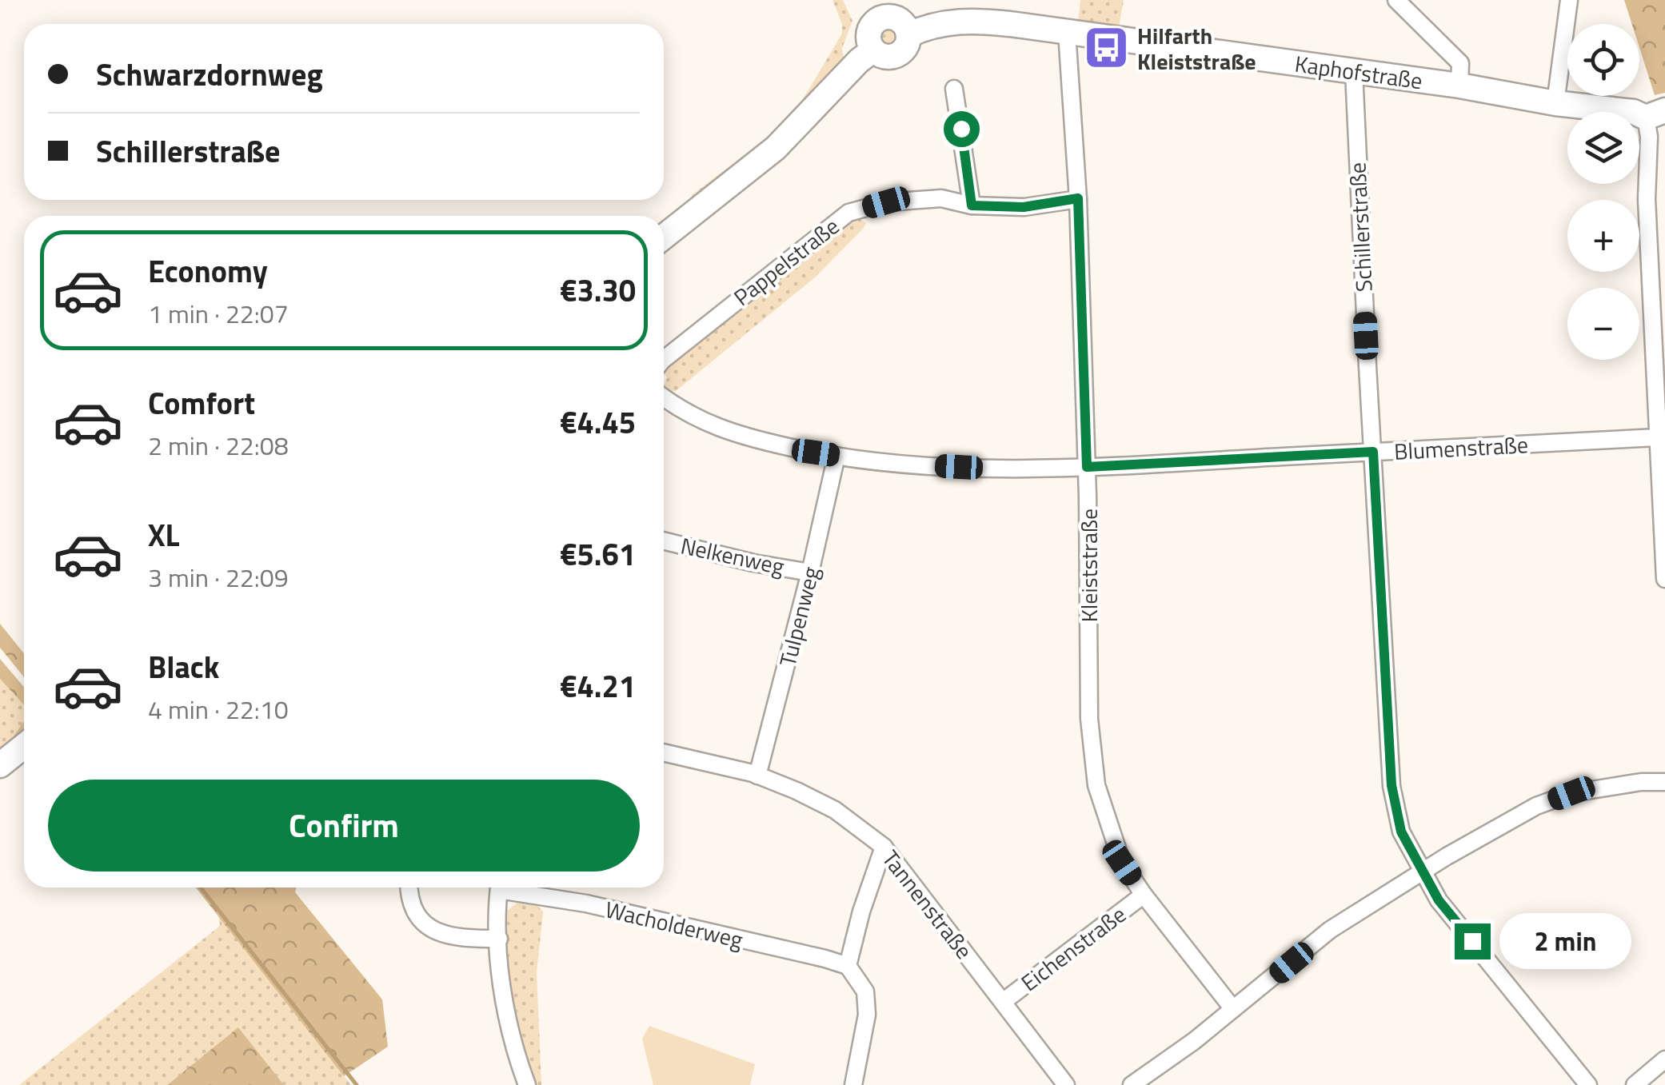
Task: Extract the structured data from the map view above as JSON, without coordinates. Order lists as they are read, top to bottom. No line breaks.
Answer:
{"streets":{"main road":["Kaphofstraße"],"street":["Schillerstraße","Pappelstraße","Blumenstraße","Nelkenweg","Kleiststraße","Tulpenweg","Tannenstraße","Wacholderweg","Eichenstraße"]},"crossings":[["Kaphofstraße","Schillerstraße"],["Kaphofstraße","Kleiststraße"],["Schillerstraße","Blumenstraße"],["Pappelstraße","Kleiststraße"],["Blumenstraße","Kleiststraße"],["Blumenstraße","Tulpenweg"],["Nelkenweg","Tulpenweg"],["Kleiststraße","Eichenstraße"],["Tulpenweg","Tannenstraße"],["Tannenstraße","Eichenstraße"]],"places":{"bus stop":["Hilfarth Kleiststraße"]},"page":{"map_buttons":["+","−"],"banner":["Schwarzdornweg","Schillerstraße"],"list":[{"name":"Economy","note":"1 min · 22:07","value":"€3.30"},{"name":"Comfort","note":"2 min · 22:08","value":"€4.45"},{"name":"XL","note":"3 min · 22:09","value":"€5.61"},{"name":"Black","note":"4 min · 22:10","value":"€4.21"}],"buttons":"Confirm","bubble":"2 min"}}
